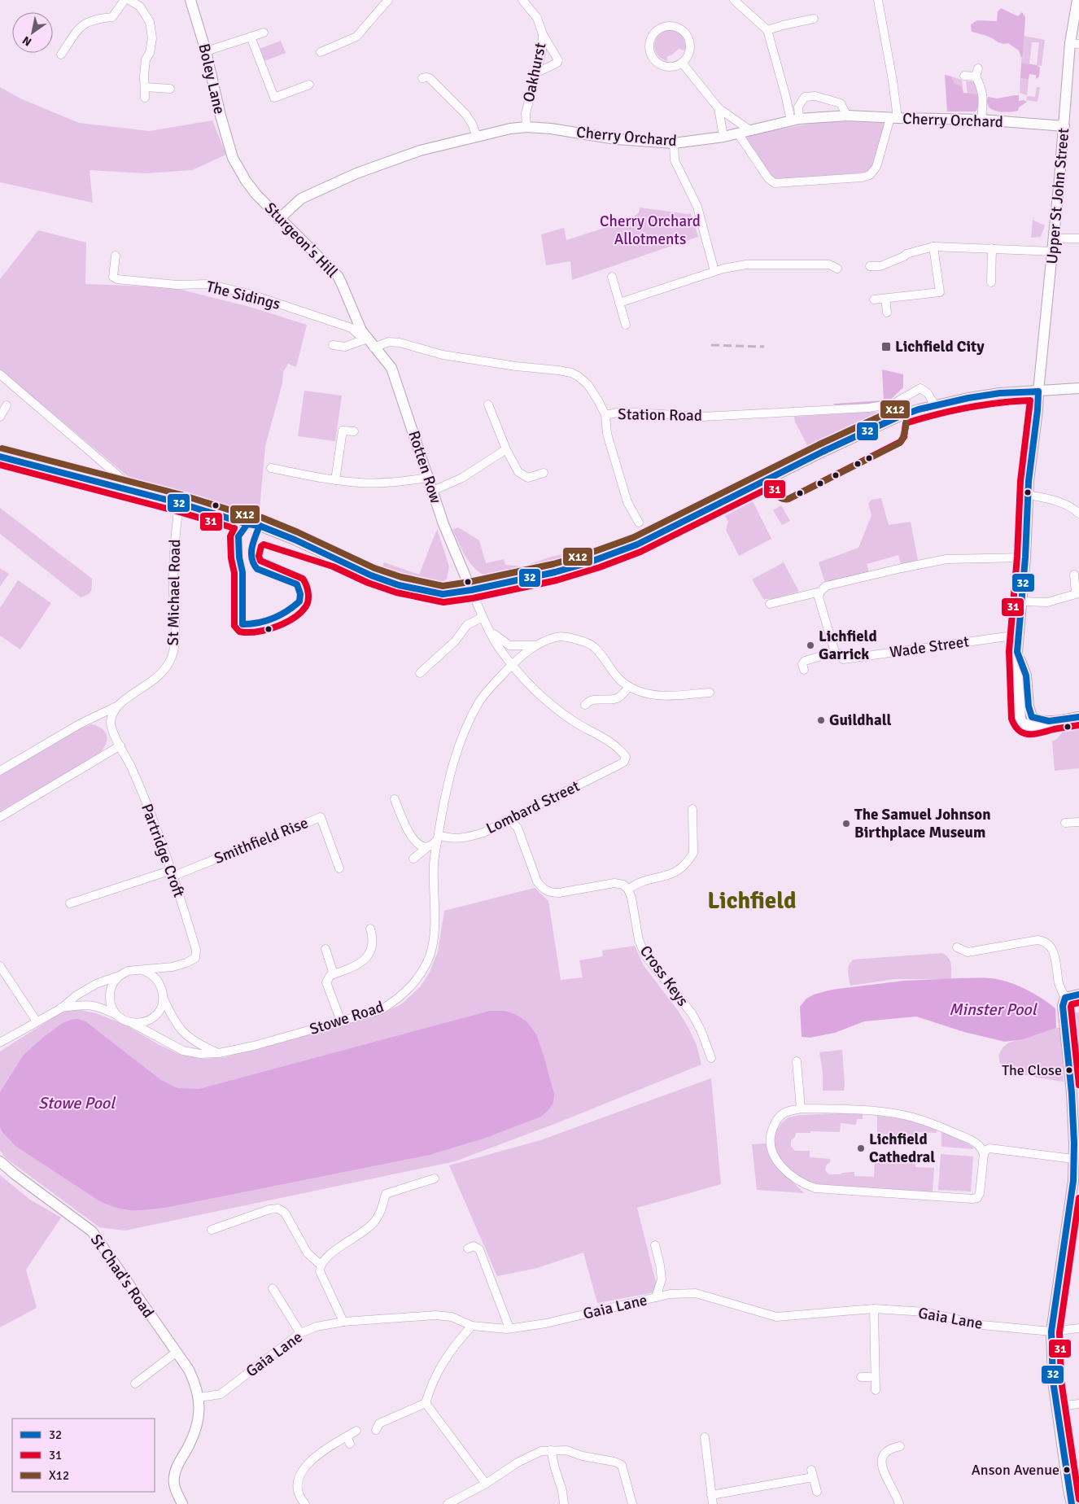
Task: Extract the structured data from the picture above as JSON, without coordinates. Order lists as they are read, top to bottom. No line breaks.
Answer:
{"streets":{"street":["Oakhurst","Boley Lane","Cherry Orchard","Upper St John Street","Sturgeon's Hill","The Sidings","Station Road","Rotten Row","St Michael Road","Wade Street","Lombard Street","Smithfield Rise","Partridge Croft","Cross Keys","Stowe Road","St Chad's Road","Gaia Lane"]},"crossings":[["Oakhurst","Cherry Orchard"],["Boley Lane","Sturgeon's Hill"],["Cherry Orchard","Upper St John Street"],["Cherry Orchard","Sturgeon's Hill"],["Upper St John Street","Wade Street"],["Sturgeon's Hill","The Sidings"],["Sturgeon's Hill","Station Road"],["Sturgeon's Hill","Rotten Row"],["Station Road","Rotten Row"],["Lombard Street","Stowe Road"],["Smithfield Rise","Partridge Croft"],["St Chad's Road","Gaia Lane"]],"districts":["Lichfield"],"water":["Minster Pool","Stowe Pool"],"parks":["Cherry Orchard Allotments"],"places":{"transit":["Lichfield City"],"other":["Lichfield Garrick","Guildhall","The Samuel Johnson Birthplace Museum","The Close","Lichfield Cathedral","Anson Avenue"]},"lines":["transit line 32","transit line 31","transit line X12"],"legend":["32","31","X12"],"north":"bottom left"}
